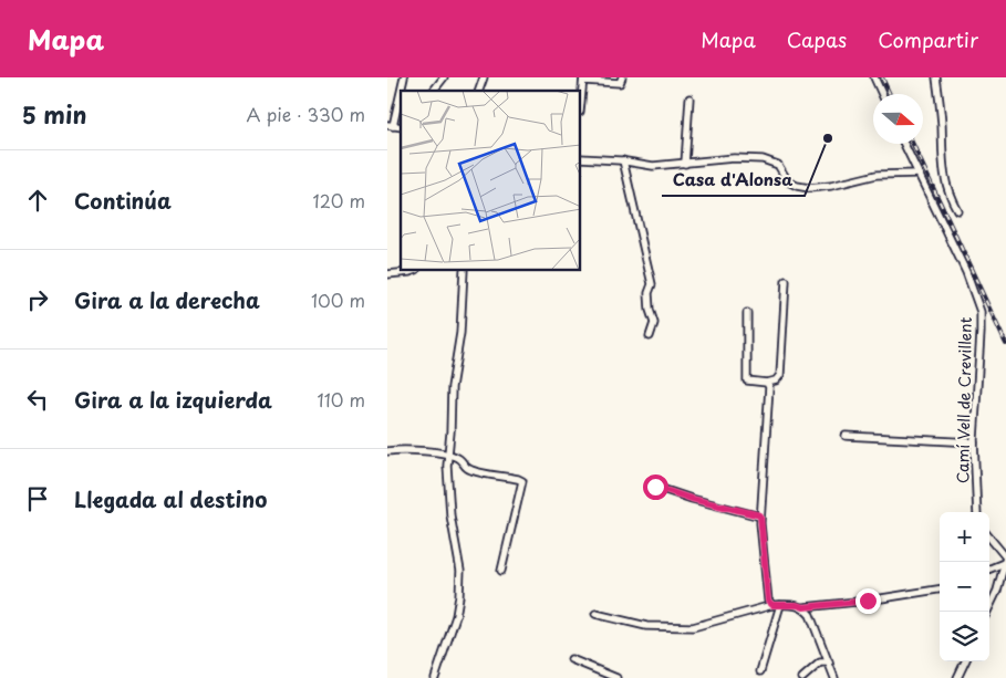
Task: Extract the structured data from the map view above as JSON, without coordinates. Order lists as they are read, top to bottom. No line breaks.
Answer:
{"streets":{"street":["Camí Vell de Crevillent"]},"places":["Casa d'Alonsa"],"north":"right","page":{"header":"Mapa","nav":["Mapa","Capas","Compartir"],"heading":["5 min","A pie · 330 m"],"list":[["Continúa","120 m"],["Gira a la derecha","100 m"],["Gira a la izquierda","110 m"],"Llegada al destino"],"map_buttons":["+","−"]}}
